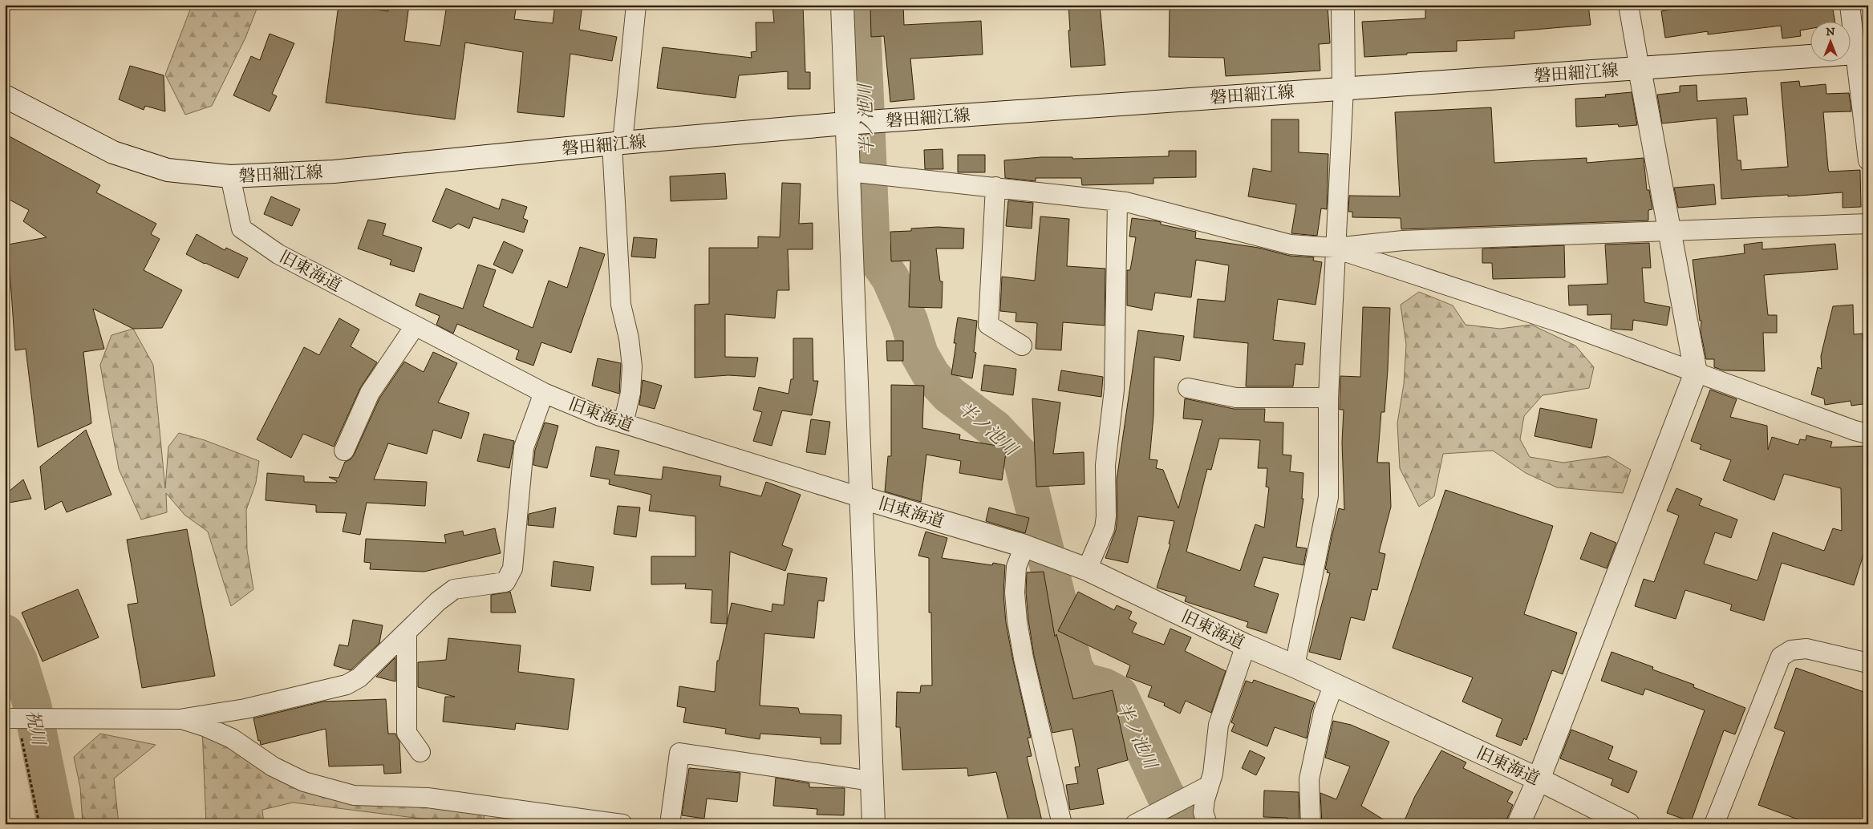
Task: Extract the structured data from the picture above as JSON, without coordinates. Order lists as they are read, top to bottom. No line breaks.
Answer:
{"streets":{"street":["磐田細江線","旧東海道"]},"crossings":[["磐田細江線","旧東海道"]],"water":["半ノ池川","祝川"],"north":"top"}
